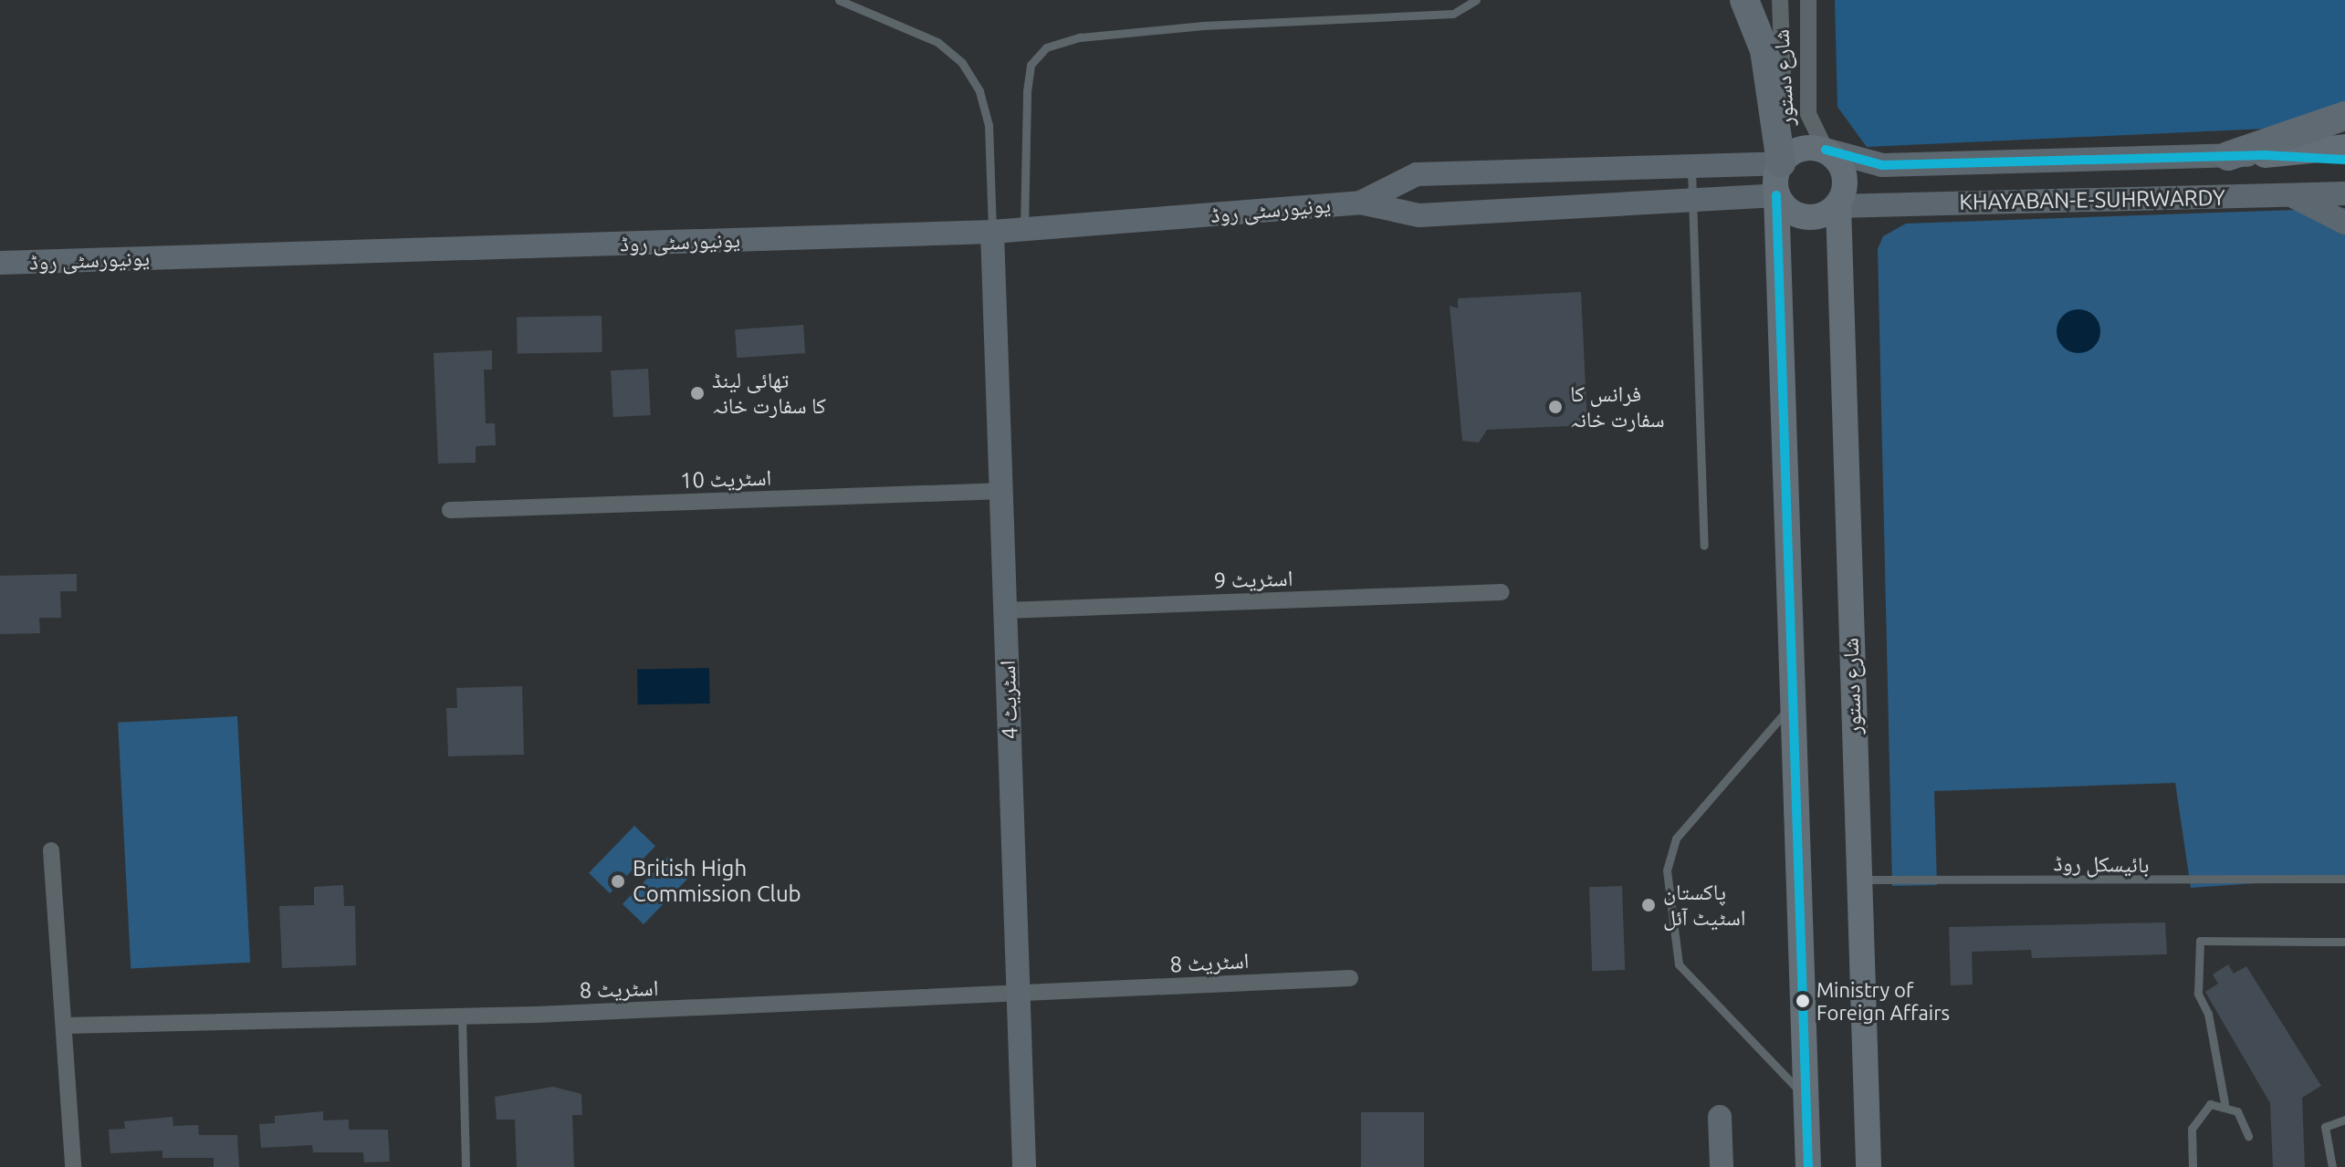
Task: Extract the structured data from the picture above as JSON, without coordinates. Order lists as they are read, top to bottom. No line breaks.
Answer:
{"streets":{"main road":["شارع دستور","KHAYABAN-E-SUHRWARDY"],"street":["یونیورسٹی روڈ","اسٹریٹ 10","اسٹریٹ 9","اسٹریٹ 4","اسٹریٹ 8"],"lane":["بائیسکل روڈ"]},"crossings":[["شارع دستور","KHAYABAN-E-SUHRWARDY"],["شارع دستور","یونیورسٹی روڈ"],["شارع دستور","بائیسکل روڈ"],["KHAYABAN-E-SUHRWARDY","یونیورسٹی روڈ"],["یونیورسٹی روڈ","اسٹریٹ 4"],["اسٹریٹ 10","اسٹریٹ 4"],["اسٹریٹ 9","اسٹریٹ 4"],["اسٹریٹ 4","اسٹریٹ 8"]],"places":["تھائی لینڈ کا سفارت خانہ","فرانس کا سفارت خانہ","British High Commission Club","پاکستان اسٹیٹ آئل","Ministry of Foreign Affairs"],"lines":["transit line 4"]}
